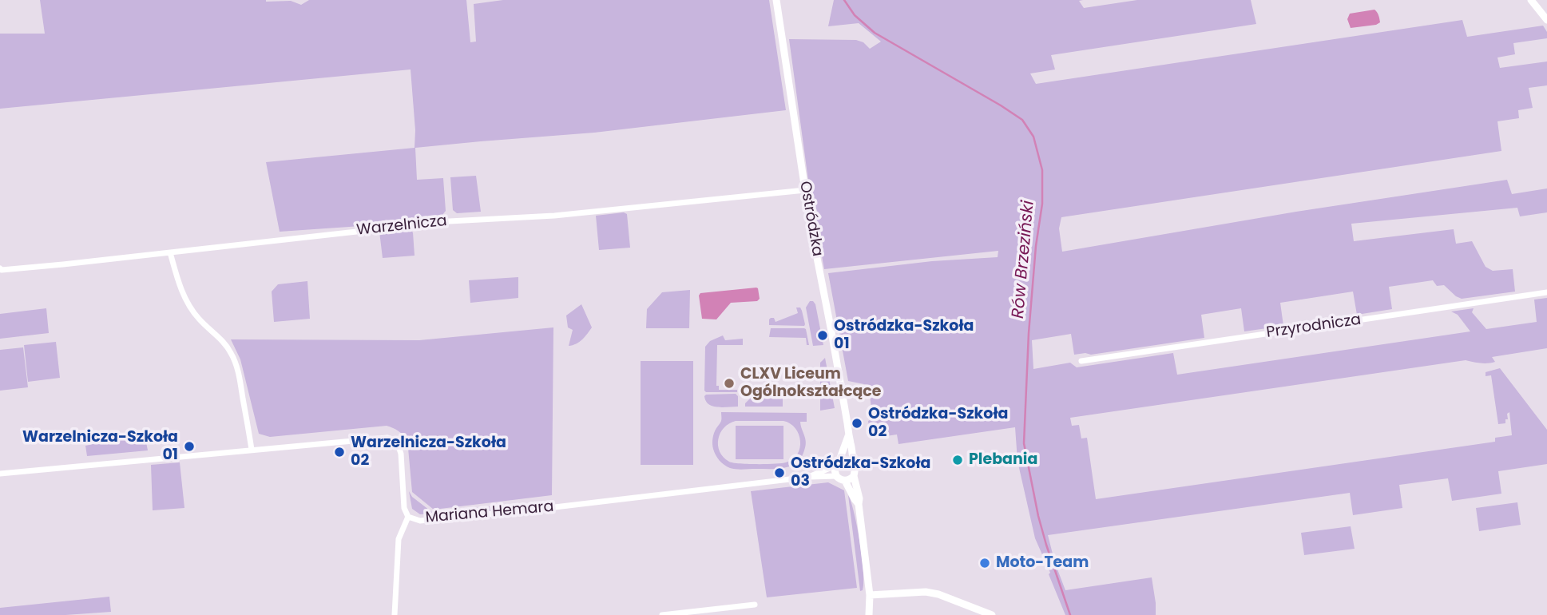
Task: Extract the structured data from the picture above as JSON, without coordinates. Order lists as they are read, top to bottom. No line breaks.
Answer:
{"streets":{"street":["Ostródzka","Warzelnicza","Przyrodnicza","Mariana Hemara"]},"crossings":[["Ostródzka","Warzelnicza"],["Ostródzka","Mariana Hemara"]],"water":["Rów Brzeziński"],"places":["Ostródzka-Szkoła 01","CLXV Liceum Ogólnokształcące","Ostródzka-Szkoła 02","Warzelnicza-Szkoła 01","Warzelnicza-Szkoła 02","Plebania","Ostródzka-Szkoła 03","Moto-Team"]}
